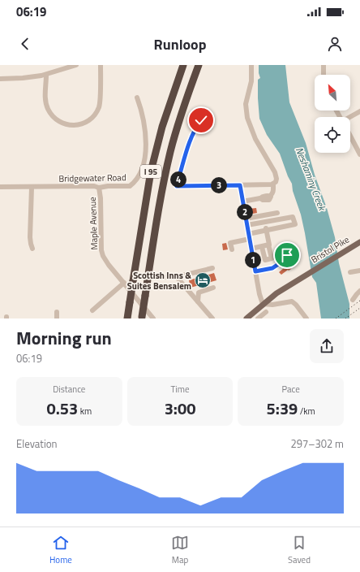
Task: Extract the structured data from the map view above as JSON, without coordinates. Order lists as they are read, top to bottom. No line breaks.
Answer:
{"streets":{"highway":["I 95"],"main road":["Bristol Pike"],"street":["Bridgewater Road","Maple Avenue"]},"crossings":[["Bridgewater Road","Maple Avenue"]],"water":["Neshaminy Creek"],"places":{"hotel":["Scottish Inns & Suites Bensalem"]},"north":"top left","page":{"status":"06:19","header":"Runloop","pins":["4","3","2","1"],"heading":["Morning run","06:19"],"stats":[["Distance","0.53 km"],["Time","3:00"],["Pace","5:39 /km"]],"chart":["Elevation","297–302 m"],"tabs":["Home","Map","Saved"]}}
